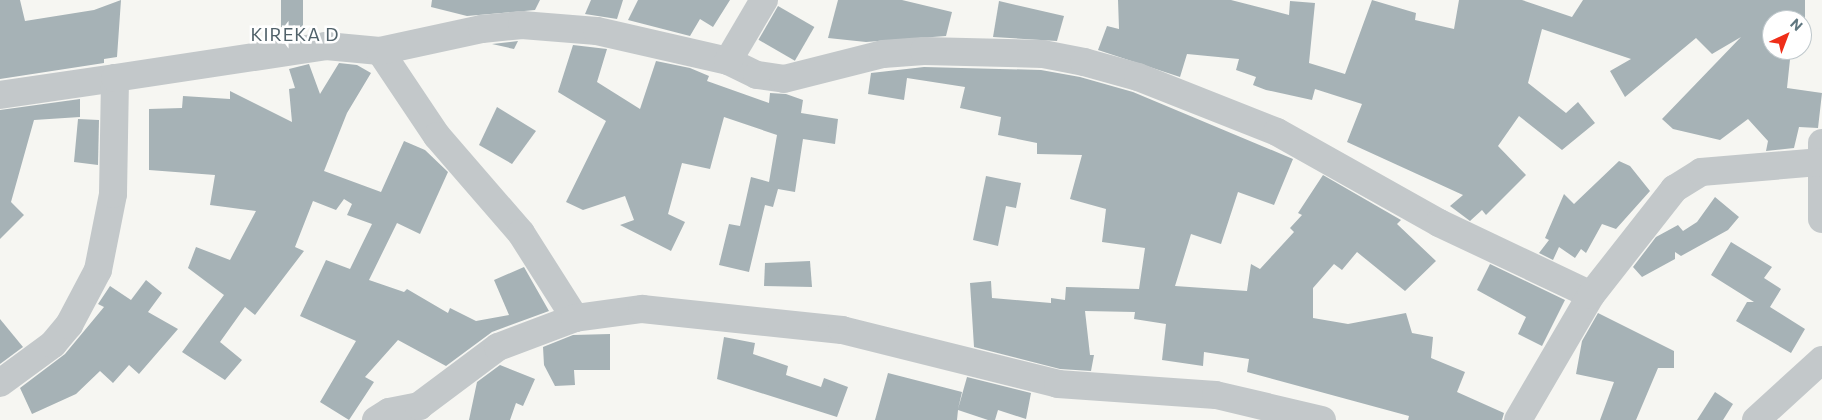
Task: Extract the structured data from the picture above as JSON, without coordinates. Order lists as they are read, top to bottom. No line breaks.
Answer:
{"districts":["KIREKA D"],"north":"top right"}
